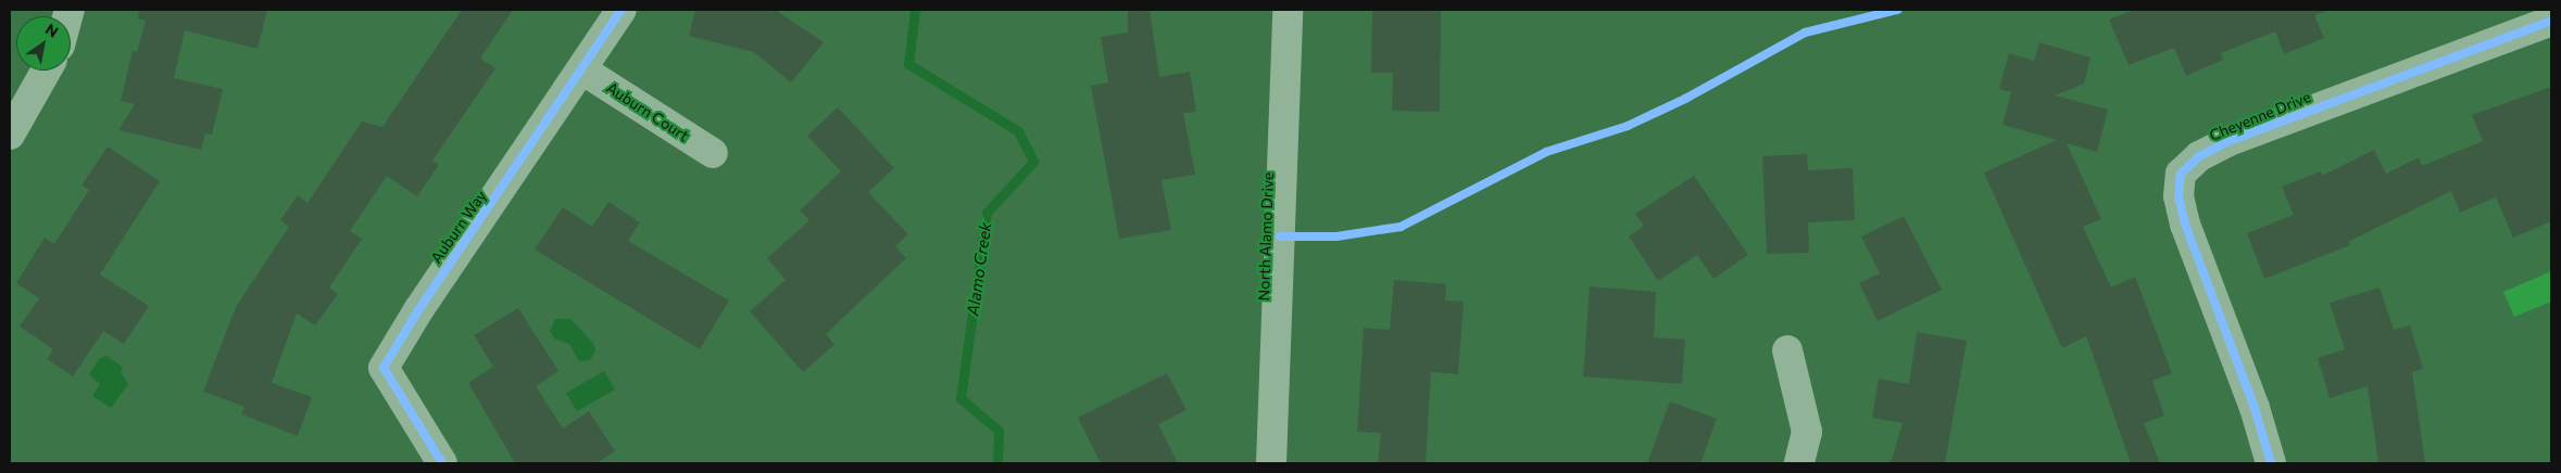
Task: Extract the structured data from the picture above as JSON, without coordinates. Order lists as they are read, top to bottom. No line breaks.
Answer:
{"streets":{"street":["Auburn Court","Cheyenne Drive","Auburn Way","North Alamo Drive"]},"crossings":[["Auburn Court","Auburn Way"]],"water":["Alamo Creek"],"north":"top right"}
